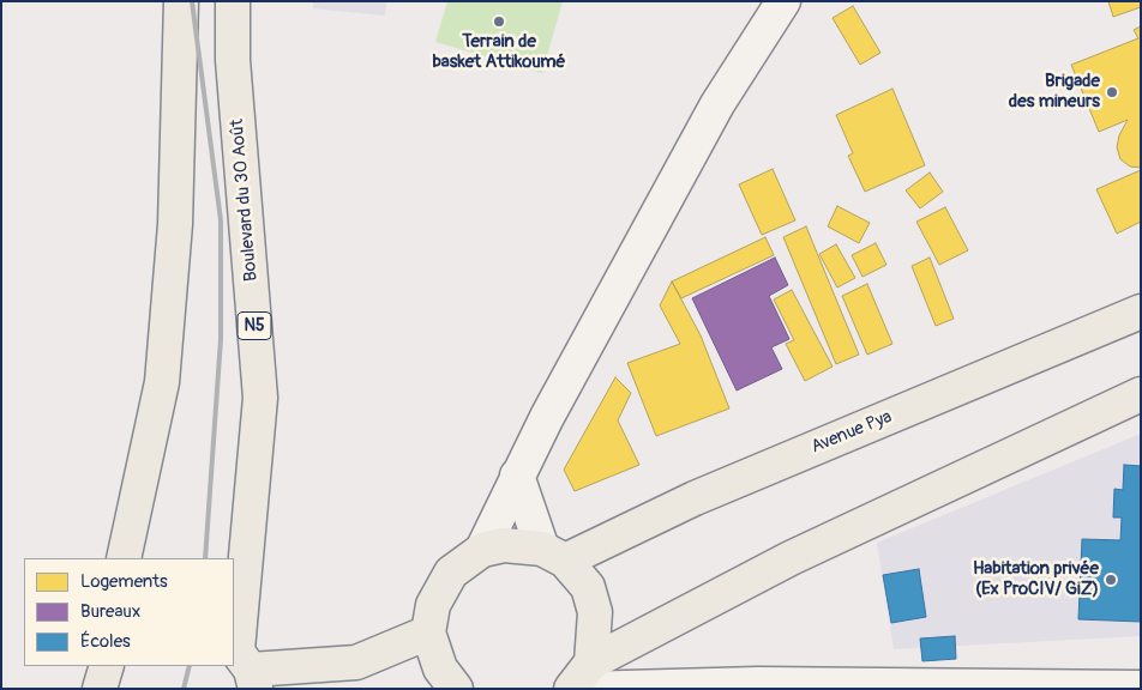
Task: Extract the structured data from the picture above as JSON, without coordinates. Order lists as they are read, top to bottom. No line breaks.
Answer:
{"streets":{"main road":["Boulevard du 30 Août","N5","Avenue Pya"]},"places":["Terrain de basket Attikoumé","Brigade des mineurs","Habitation privée (Ex ProCIV/ GiZ)"],"legend":["Logements","Bureaux","Écoles"]}
